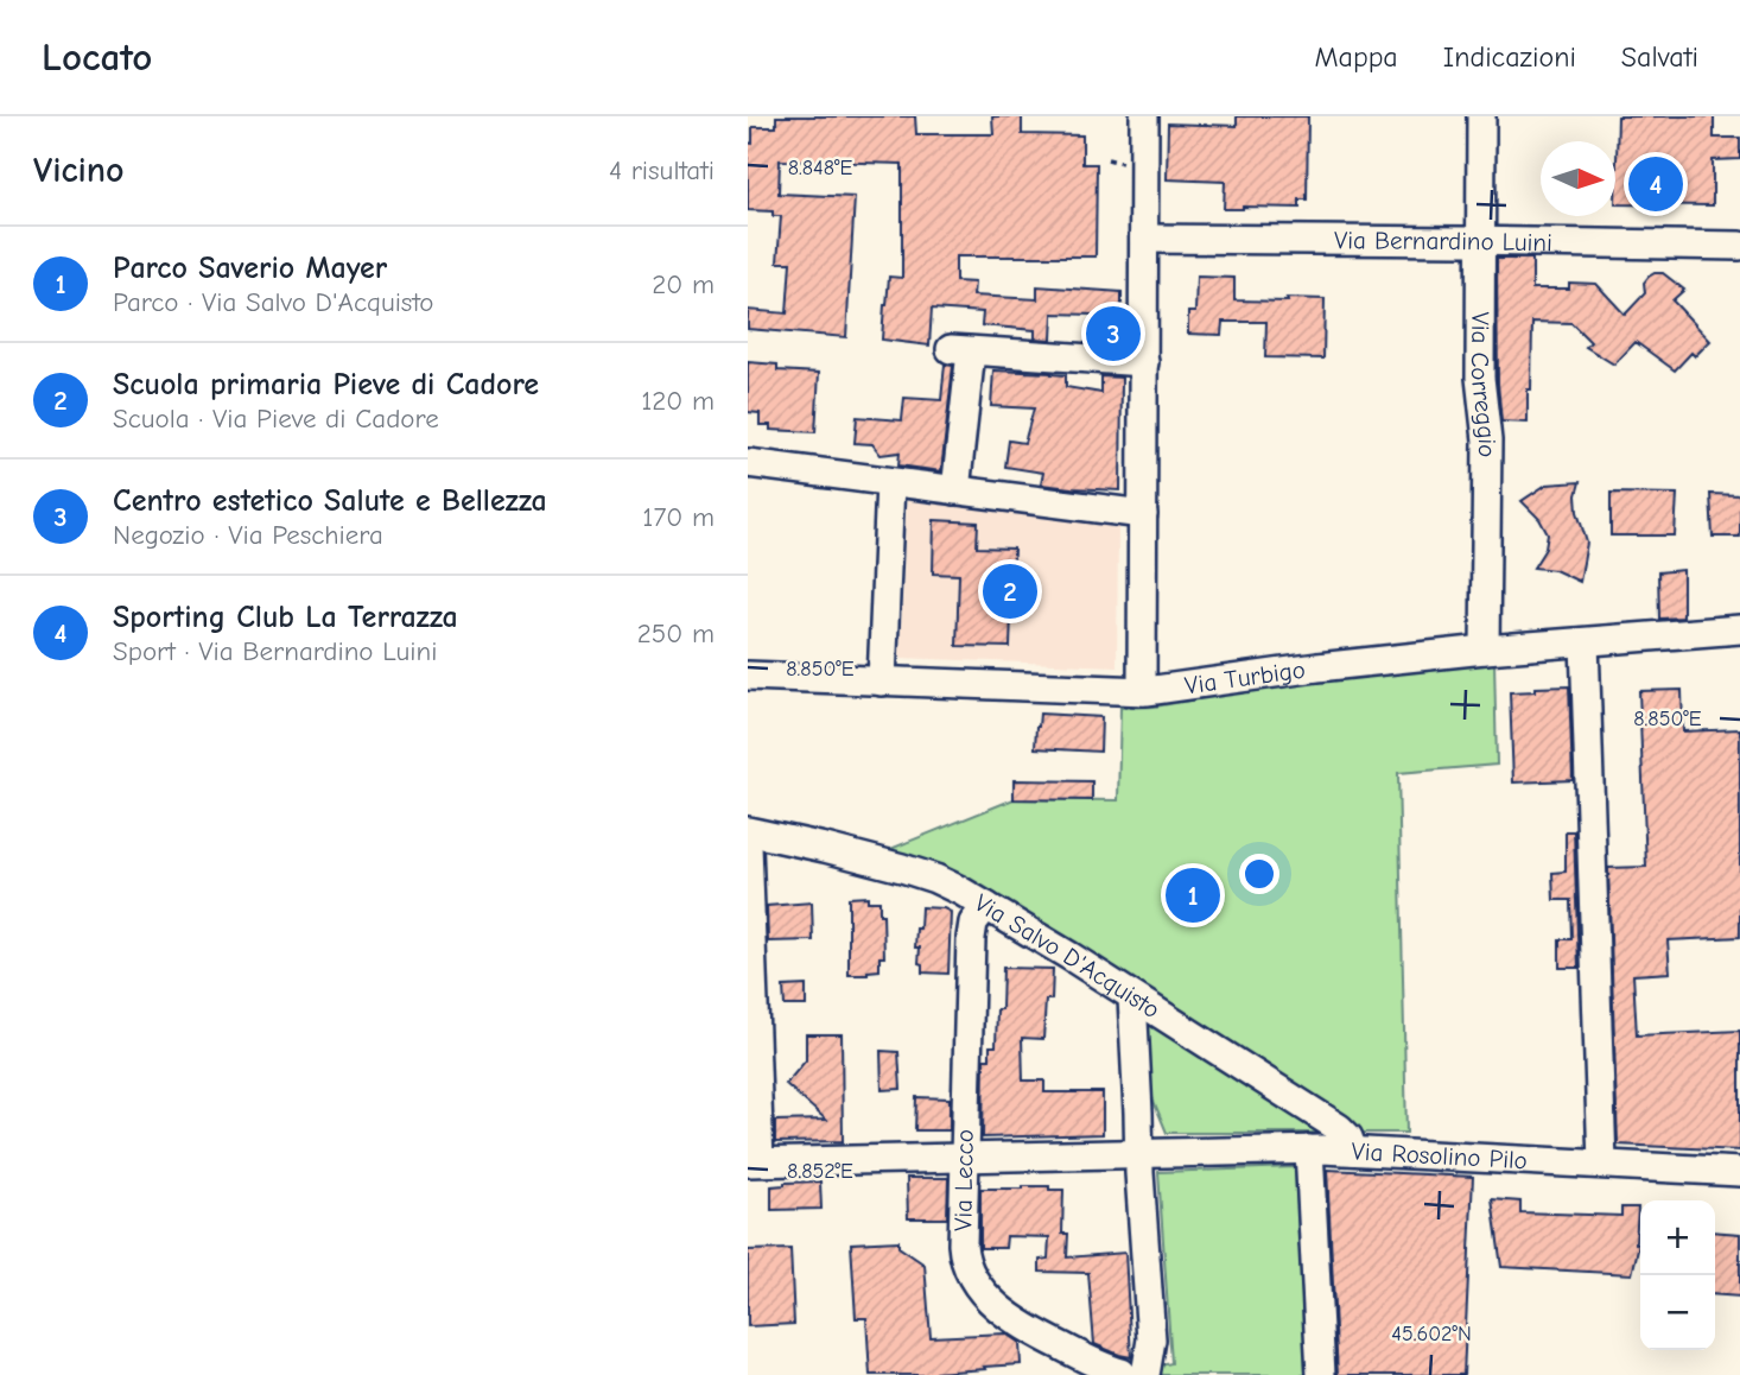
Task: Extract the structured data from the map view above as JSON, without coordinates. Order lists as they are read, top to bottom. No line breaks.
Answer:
{"streets":{"street":["Via Bernardino Luini","Via Correggio","Via Turbigo","Via Salvo D'Acquisto","Via Rosolino Pilo","Via Lecco"]},"crossings":[["Via Bernardino Luini","Via Correggio"],["Via Correggio","Via Turbigo"],["Via Salvo D'Acquisto","Via Rosolino Pilo"],["Via Salvo D'Acquisto","Via Lecco"],["Via Rosolino Pilo","Via Lecco"]],"north":"right","page":{"header":"Locato","nav":["Mappa","Indicazioni","Salvati"],"heading":["Vicino","4 risultati"],"pins":["4","3","2","1"],"list":[{"mark":"1","name":"Parco Saverio Mayer","note":"Parco · Via Salvo D'Acquisto","value":"20 m"},{"mark":"2","name":"Scuola primaria Pieve di Cadore","note":"Scuola · Via Pieve di Cadore","value":"120 m"},{"mark":"3","name":"Centro estetico Salute e Bellezza","note":"Negozio · Via Peschiera","value":"170 m"},{"mark":"4","name":"Sporting Club La Terrazza","note":"Sport · Via Bernardino Luini","value":"250 m"}],"map_buttons":["+","−"]},"coordinates":["8.848°E","8.850°E","8.852°E","45.602°N"]}
